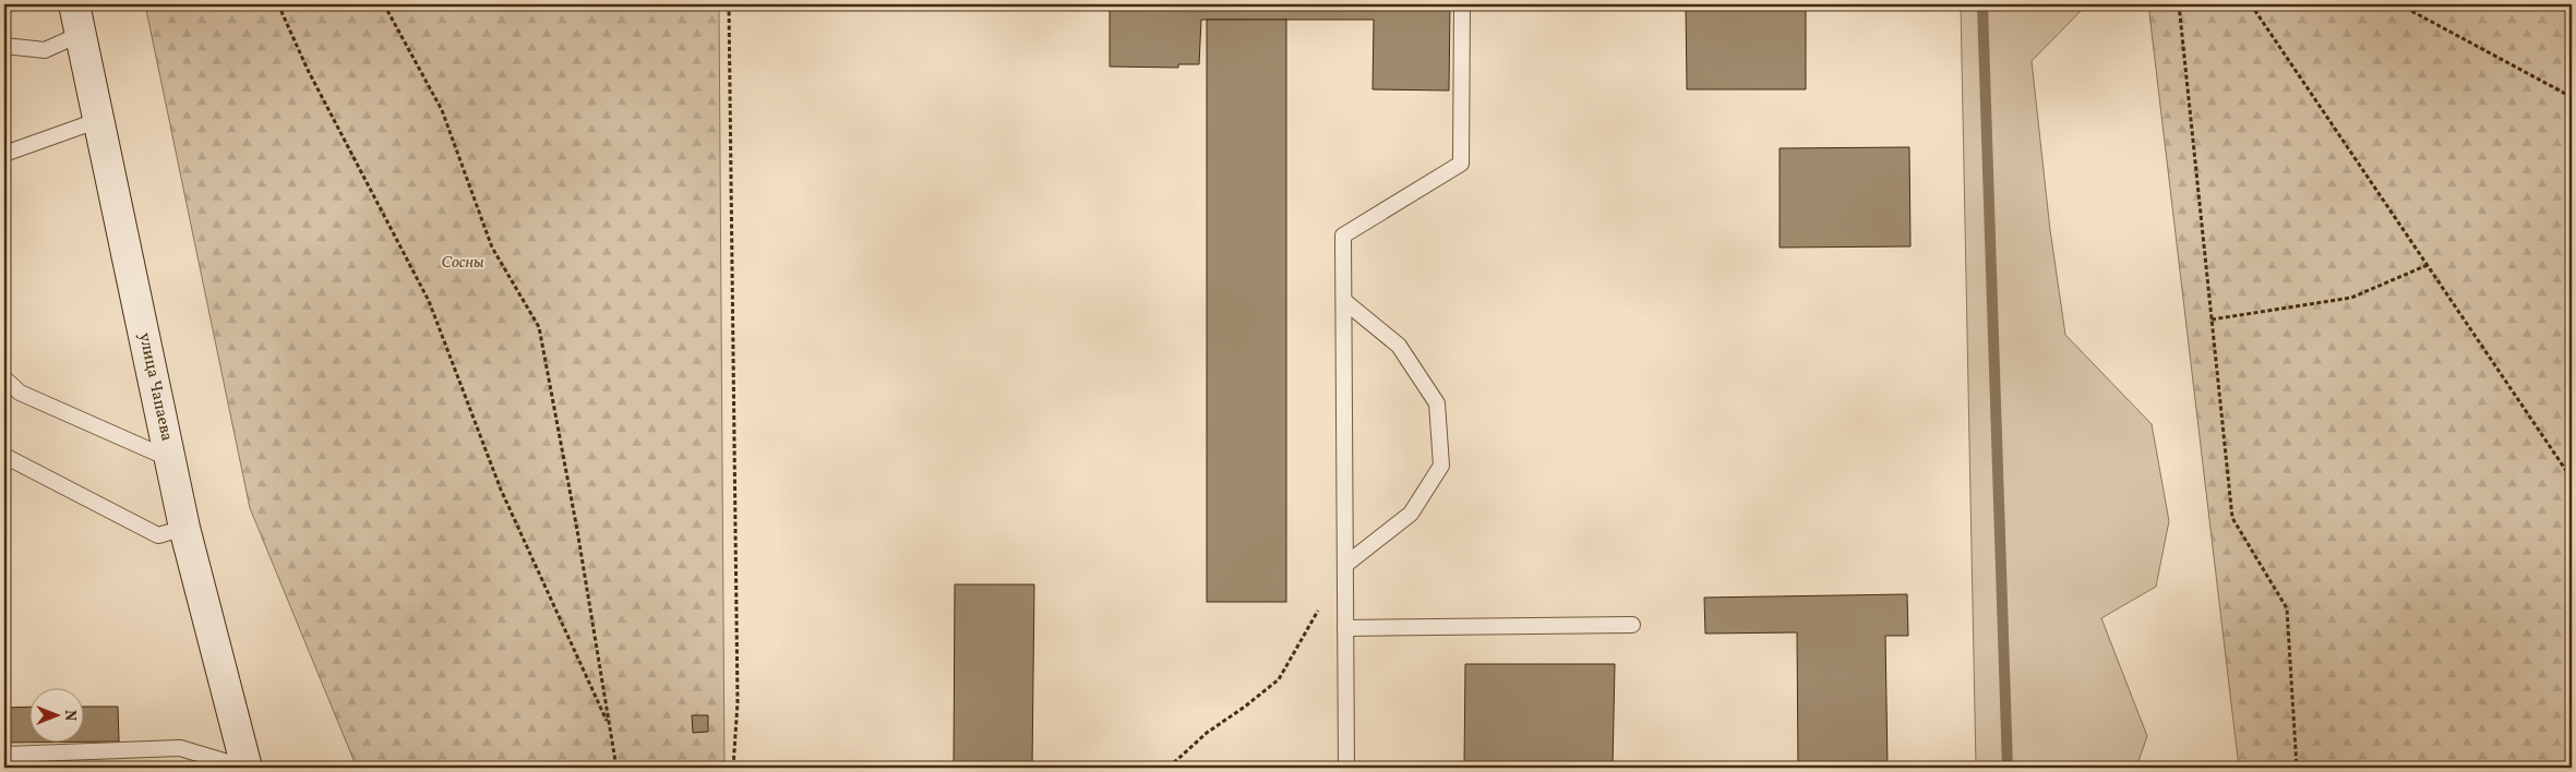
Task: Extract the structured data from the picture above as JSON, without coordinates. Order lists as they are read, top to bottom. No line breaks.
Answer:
{"streets":{"street":["улица Чапаева"]},"parks":["Сосны"],"north":"right"}
